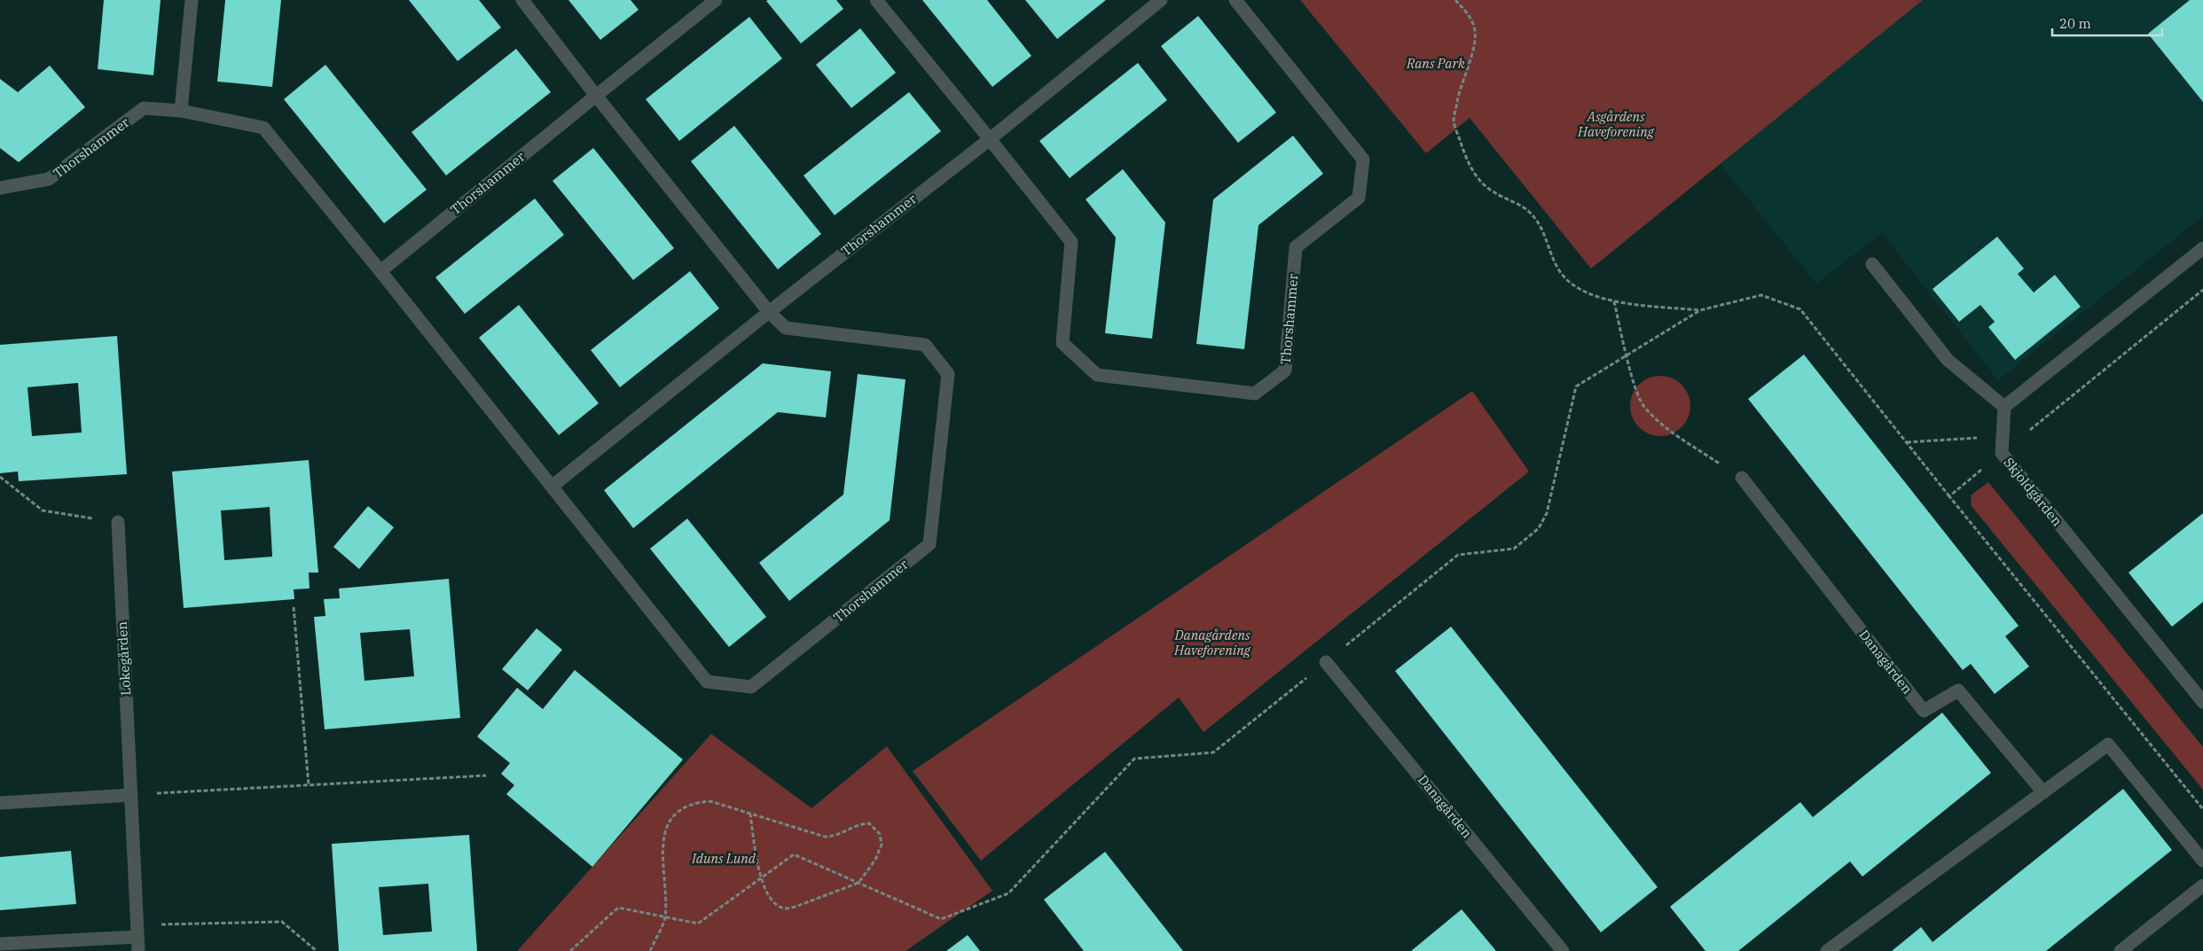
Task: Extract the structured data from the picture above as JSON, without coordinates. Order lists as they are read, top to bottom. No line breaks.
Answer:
{"streets":{"street":["Thorshammer","Skjoldgården","Lokegården","Danagården"]},"parks":["Rans Park","Asgårdens Haveforening","Danagårdens Haveforening","Iduns Lund"],"scale_bar":"20 m"}
